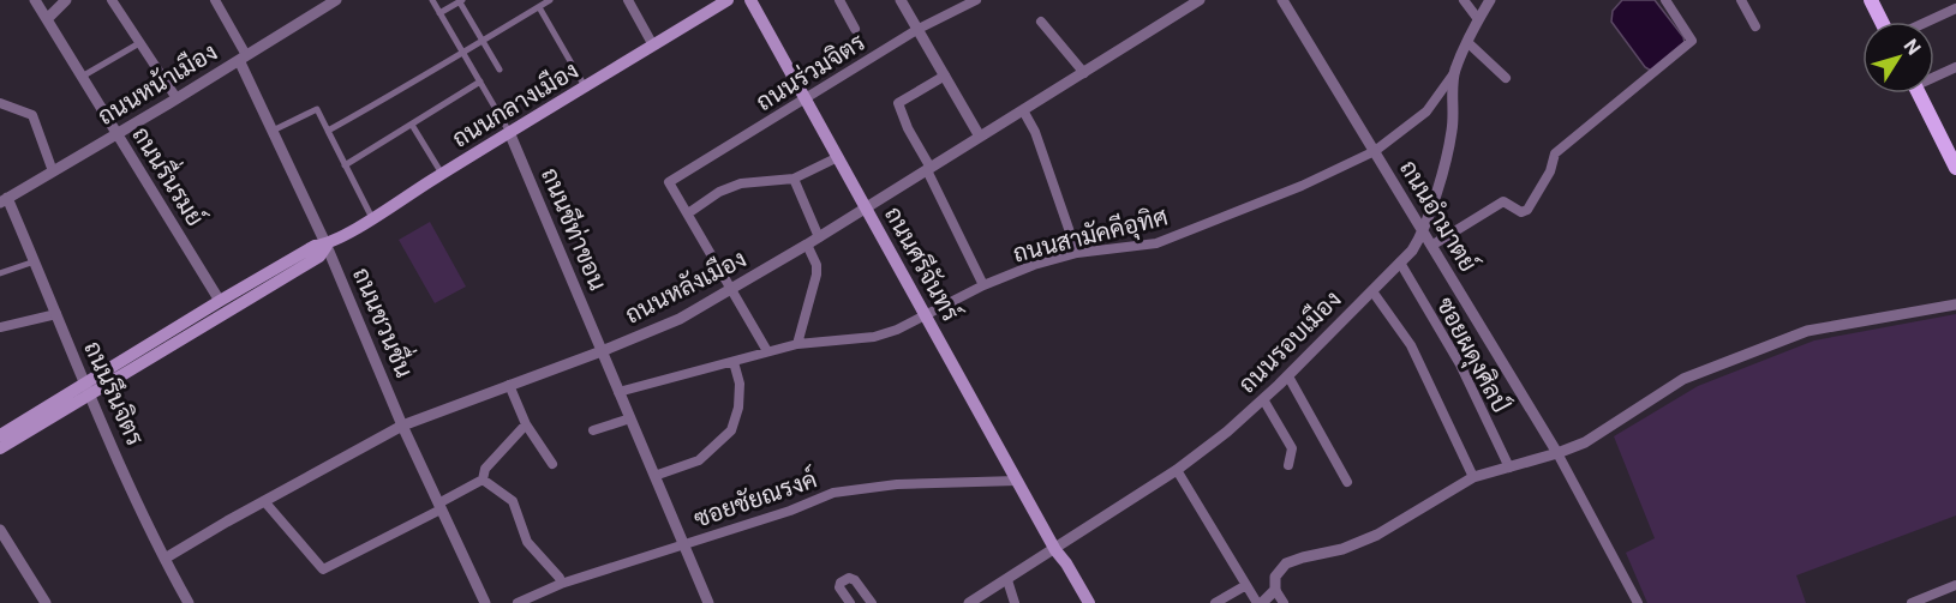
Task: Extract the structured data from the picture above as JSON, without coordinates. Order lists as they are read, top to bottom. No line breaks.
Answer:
{"streets":{"main road":["ถนนกลางเมือง","ถนนศรีจันทร์"],"street":["ถนนร่วมจิตร","ถนนหน้าเมือง","ถนนรื่นรมย์","ถนนอำมาตย์","ถนนชีท่าขอน","ถนนสามัคคีอุทิศ","ถนนหลังเมือง","ถนนชวนชื่น","ถนนรอบเมือง","ซอยผดุงศิลป์","ถนนรึนจิตร","ซอยชัยณรงค์"]},"crossings":[["ถนนร่วมจิตร","ถนนศรีจันทร์"],["ถนนหน้าเมือง","ถนนรื่นรมย์"],["ถนนหน้าเมือง","ถนนชวนชื่น"],["ถนนหน้าเมือง","ถนนรึนจิตร"],["ถนนกลางเมือง","ถนนรื่นรมย์"],["ถนนกลางเมือง","ถนนชีท่าขอน"],["ถนนกลางเมือง","ถนนชวนชื่น"],["ถนนกลางเมือง","ถนนรึนจิตร"],["ถนนอำมาตย์","ถนนสามัคคีอุทิศ"],["ถนนอำมาตย์","ถนนรอบเมือง"],["ถนนชีท่าขอน","ถนนสามัคคีอุทิศ"],["ถนนชีท่าขอน","ถนนหลังเมือง"],["ถนนชีท่าขอน","ซอยชัยณรงค์"],["ถนนสามัคคีอุทิศ","ถนนศรีจันทร์"],["ถนนสามัคคีอุทิศ","ถนนรอบเมือง"],["ถนนศรีจันทร์","ถนนหลังเมือง"],["ถนนศรีจันทร์","ถนนรอบเมือง"],["ถนนศรีจันทร์","ซอยชัยณรงค์"],["ถนนหลังเมือง","ถนนชวนชื่น"],["ถนนหลังเมือง","ถนนรึนจิตร"],["ถนนรอบเมือง","ซอยผดุงศิลป์"]],"north":"top right"}
